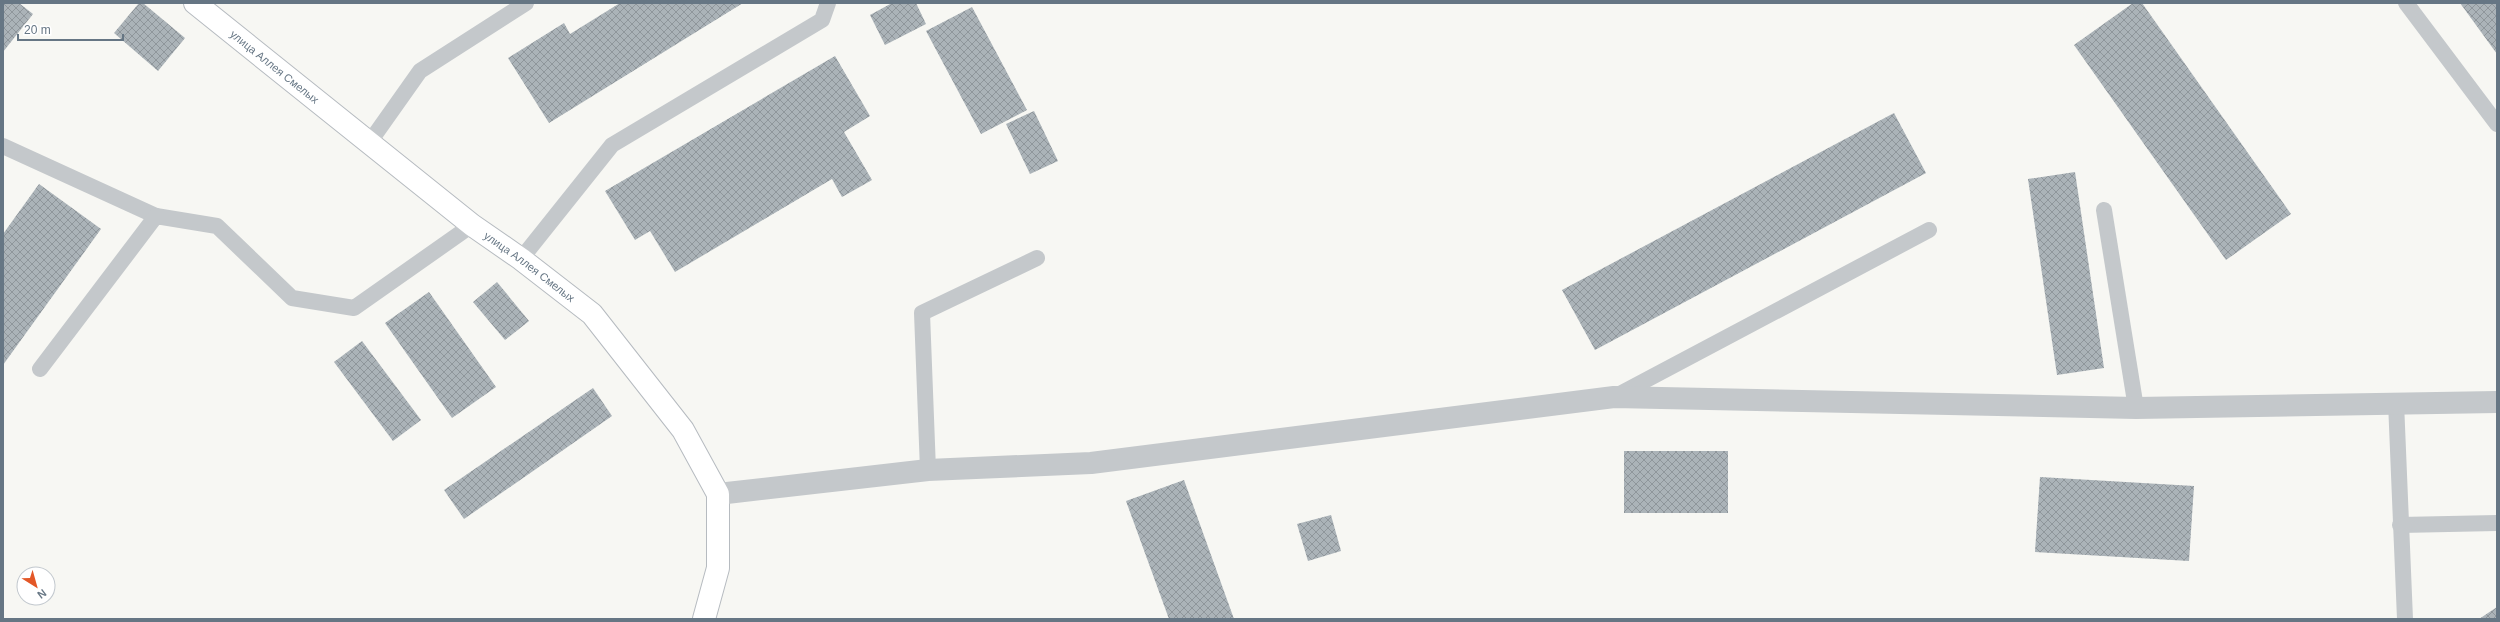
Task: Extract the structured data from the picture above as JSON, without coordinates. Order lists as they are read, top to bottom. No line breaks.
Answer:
{"streets":{"main road":["улица Аллея Смелых"]},"scale_bar":"20 m","north":"bottom right"}
